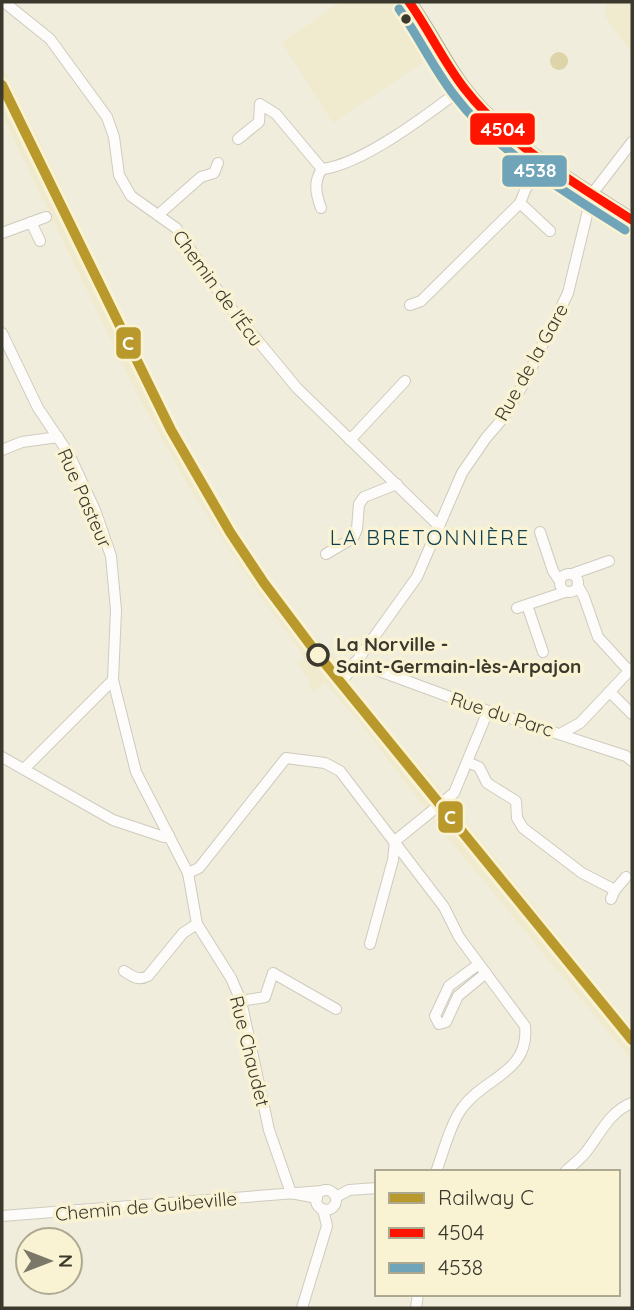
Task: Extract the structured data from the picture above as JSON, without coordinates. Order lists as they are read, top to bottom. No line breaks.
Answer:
{"streets":{"street":["Chemin de l'Écu","Rue de la Gare","Rue Pasteur","Rue du Parc","Rue Chaudet","Chemin de Guibeville"]},"crossings":[["Chemin de l'Écu","Rue de la Gare"],["Rue de la Gare","Rue du Parc"],["Rue Pasteur","Rue Chaudet"],["Rue Chaudet","Chemin de Guibeville"]],"districts":["LA BRETONNIÈRE"],"places":["La Norville - Saint-Germain-lès-Arpajon"],"lines":["transit line 4504","transit line 4538","rail line C"],"legend":["Railway C","4504","4538"],"north":"right"}
